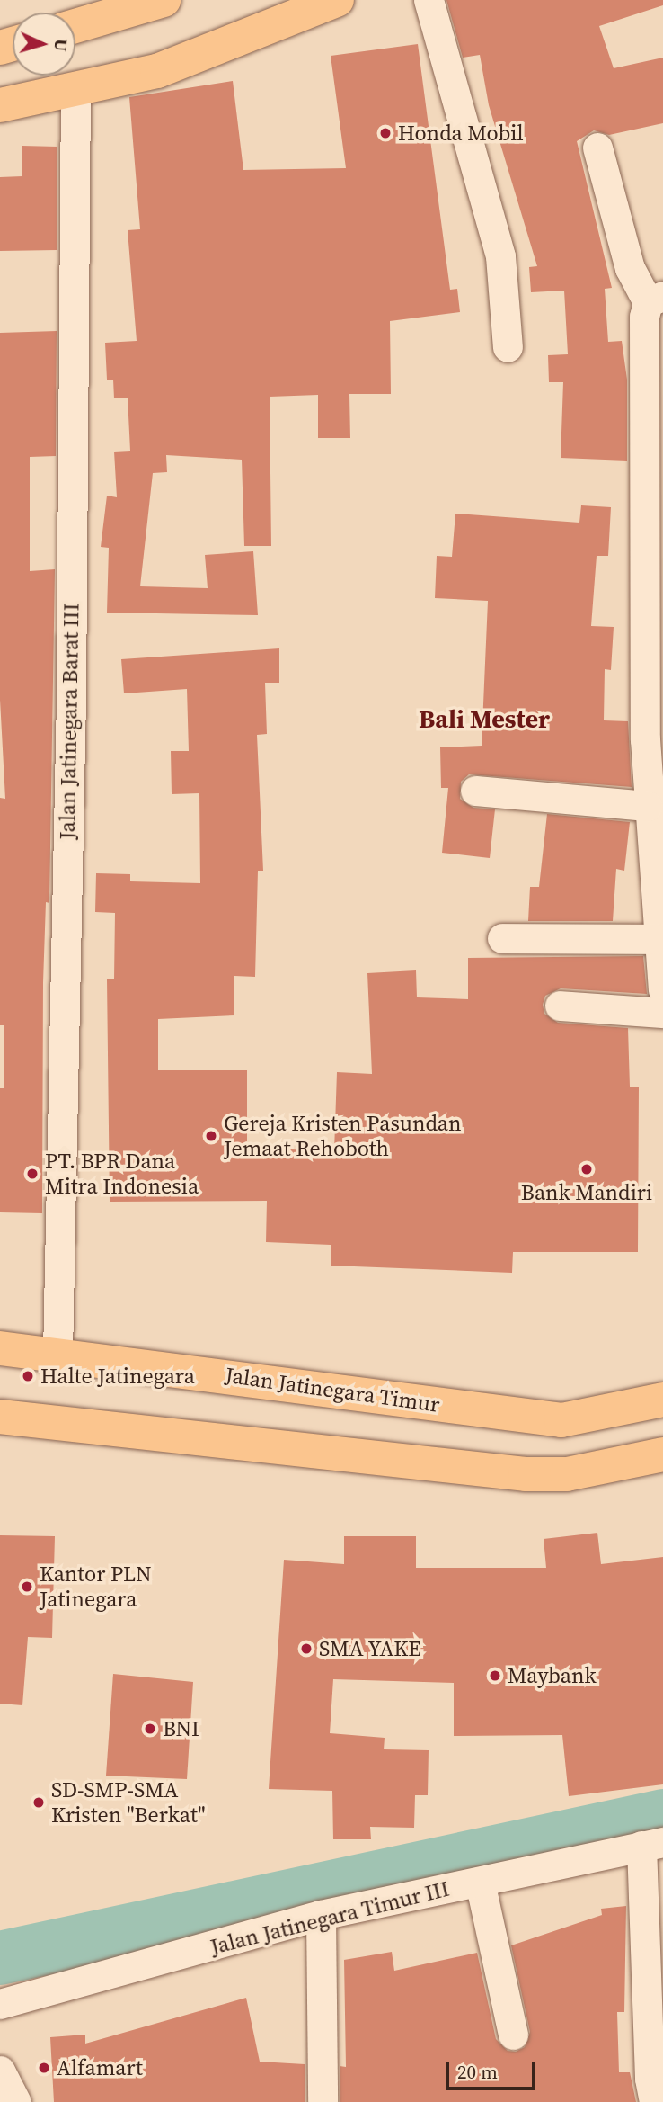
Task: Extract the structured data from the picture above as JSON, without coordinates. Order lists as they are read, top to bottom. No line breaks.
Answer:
{"streets":{"main road":["Jalan Jatinegara Timur"],"street":["Jalan Jatinegara Barat III","Jalan Jatinegara Timur III"]},"crossings":[["Jalan Jatinegara Barat III","Jalan Jatinegara Timur"]],"districts":["Bali Mester"],"places":["Honda Mobil","Gereja Kristen Pasundan Jemaat Rehoboth","Bank Mandiri","PT. BPR Dana Mitra Indonesia","Halte Jatinegara","Kantor PLN Jatinegara","SMA YAKE","Maybank","BNI","SD-SMP-SMA Kristen \"Berkat\"","Alfamart"],"scale_bar":"20 m","north":"right"}
